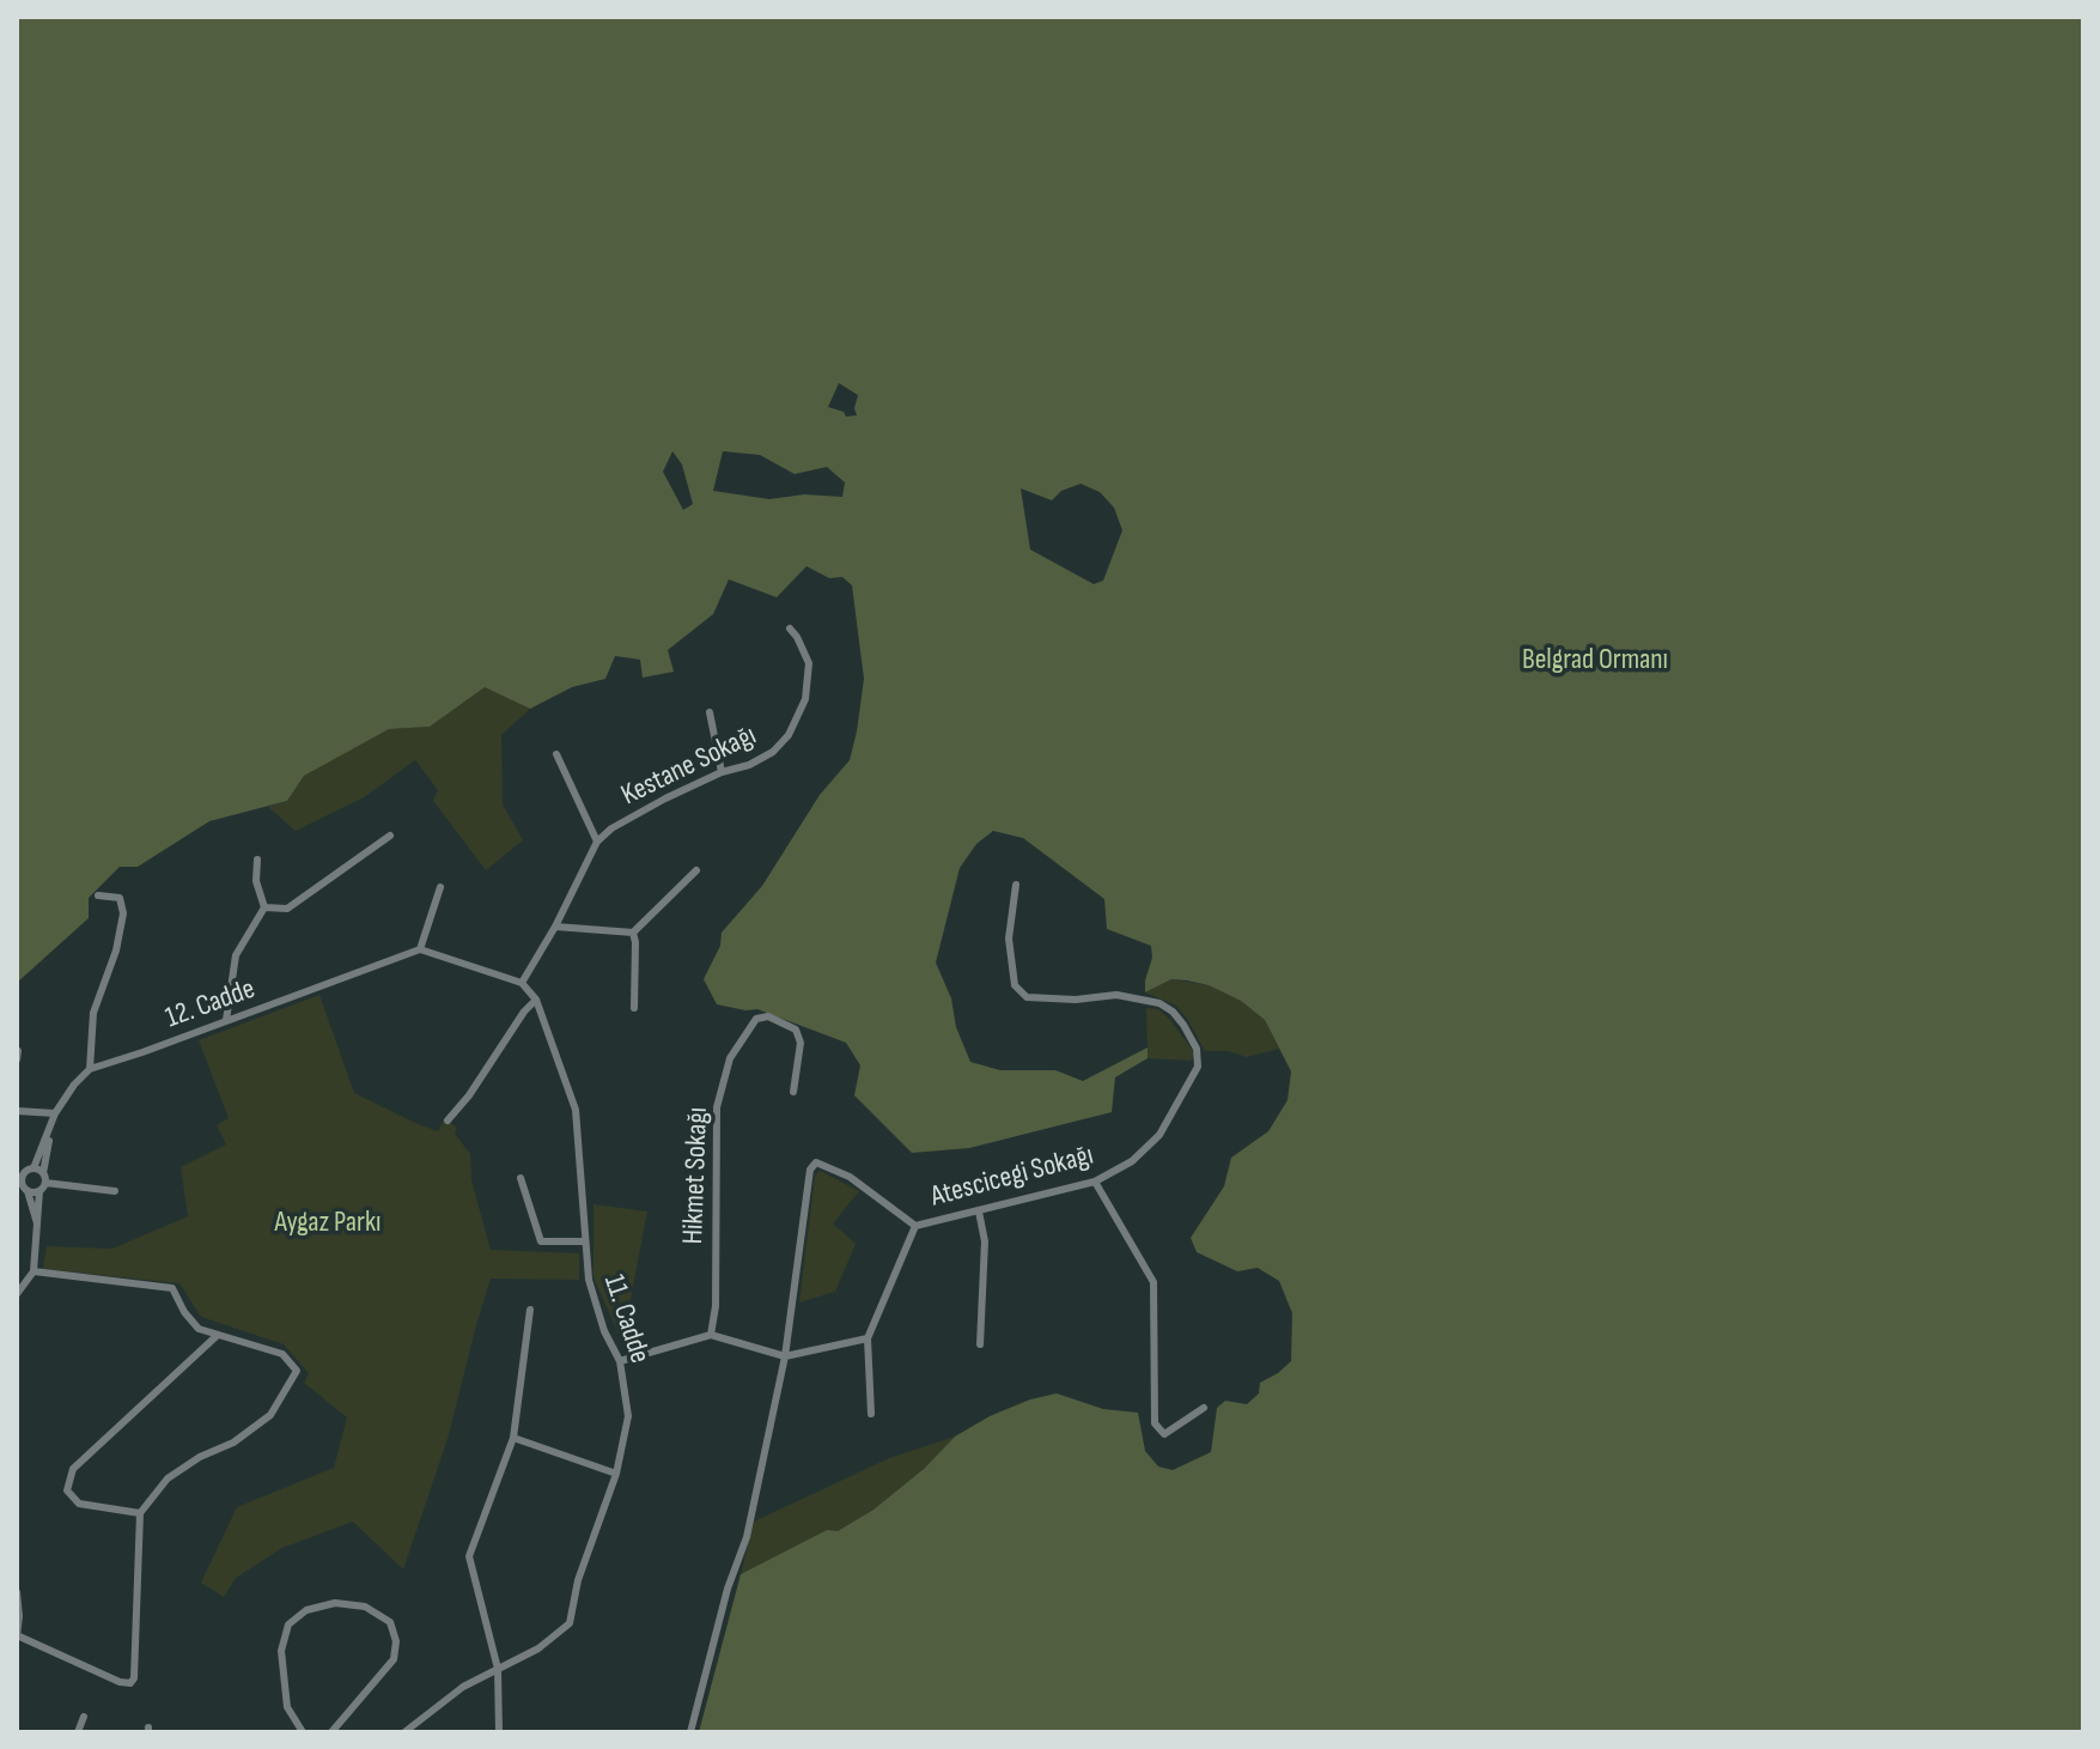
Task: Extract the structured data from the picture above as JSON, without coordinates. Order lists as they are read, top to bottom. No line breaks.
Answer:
{"streets":{"street":["Kestane Sokağı","12. Cadde","Hikmet Sokağı","Atescicegi Sokağı","11. Cadde"]},"parks":["Belgrad Ormanı","Aygaz Parkı"]}
